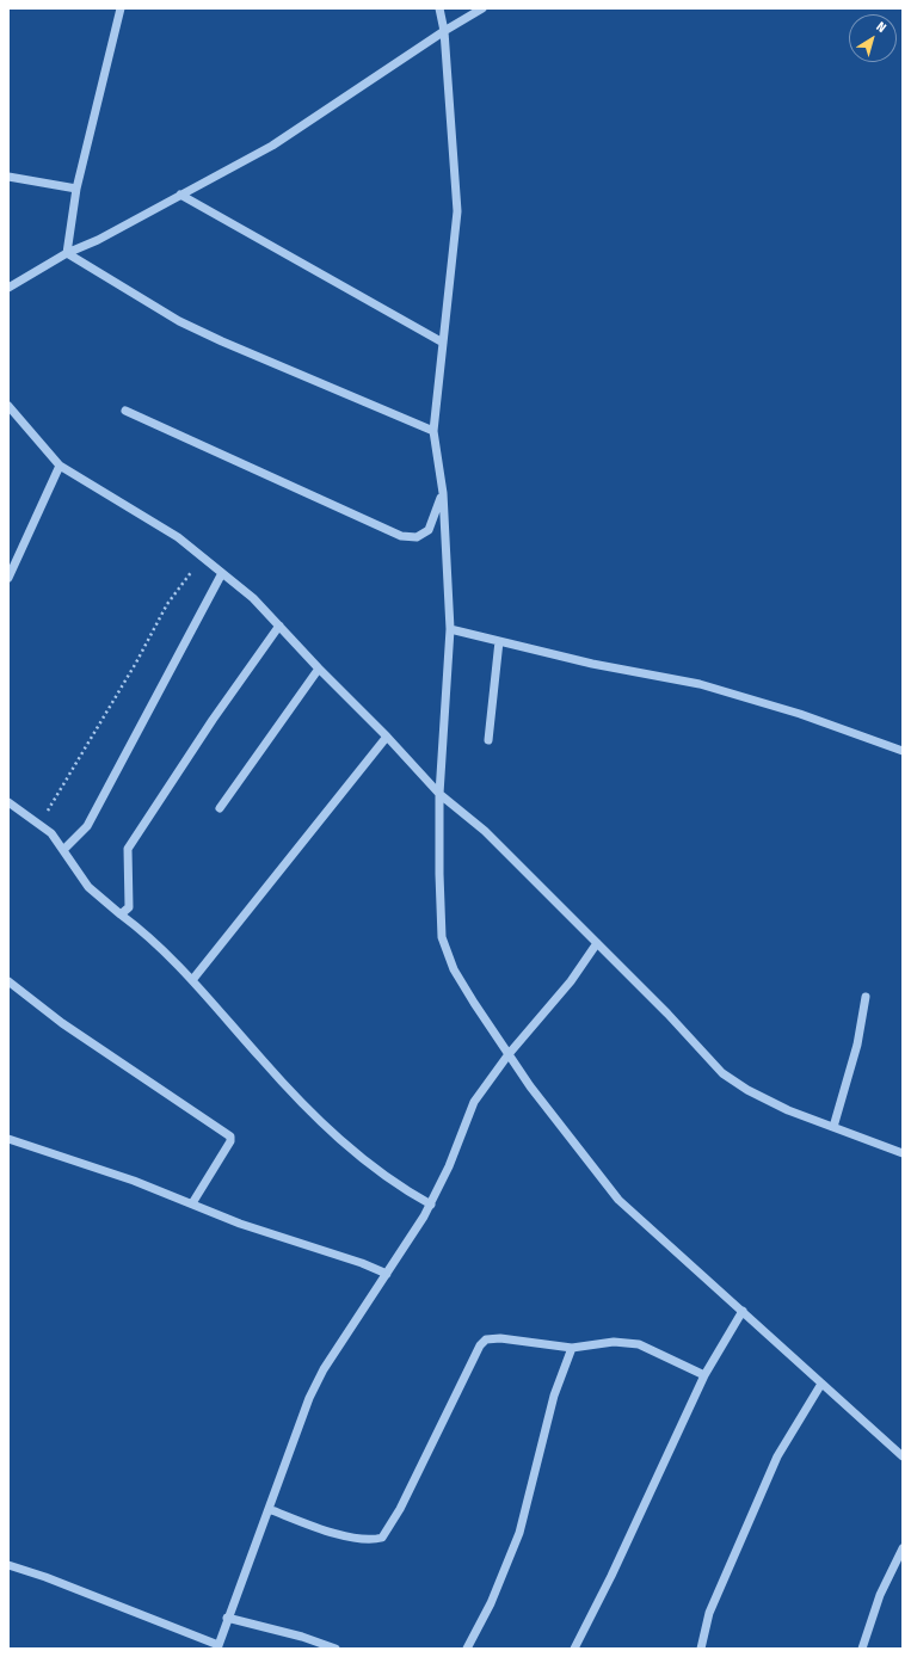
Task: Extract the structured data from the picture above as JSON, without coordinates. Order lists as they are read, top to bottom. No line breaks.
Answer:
{"north":"top right"}
